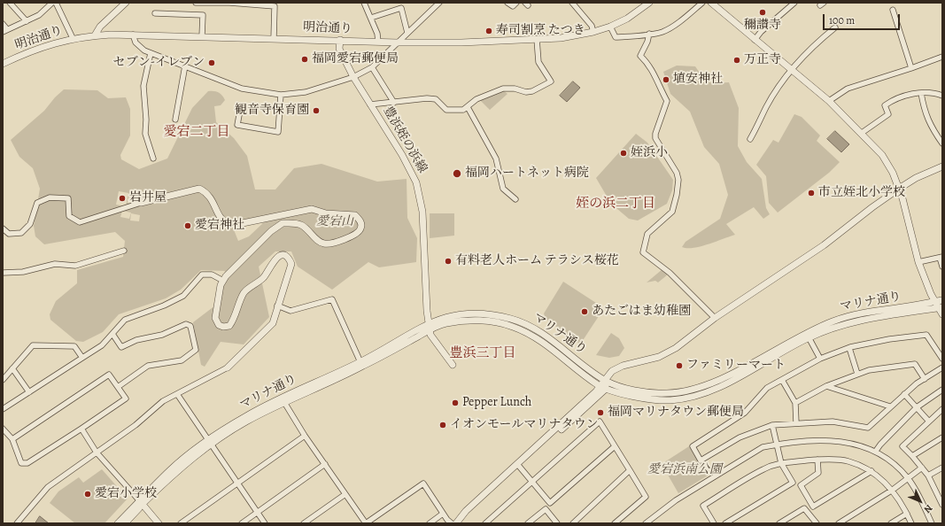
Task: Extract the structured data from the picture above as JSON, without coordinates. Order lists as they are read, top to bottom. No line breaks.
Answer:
{"streets":{"street":["明治通り","豊浜姪の浜線","マリナ通り"]},"crossings":[["明治通り","豊浜姪の浜線"],["豊浜姪の浜線","マリナ通り"]],"districts":["愛宕二丁目","姪の浜二丁目","豊浜三丁目"],"parks":["愛宕山","愛宕浜南公園"],"places":["穪讃寺","寿司割烹 たつき","福岡愛宕郵便局","万正寺","セブン-イレブン","埴安神社","観音寺保育園","姪浜小","福岡ハートネット病院","市立姪北小学校","岩井屋","愛宕神社","有料老人ホーム テラシス桜花","あたごはま幼稚園","ファミリーマート","Pepper Lunch","福岡マリナタウン郵便局","イオンモールマリナタウン","愛宕小学校"],"scale_bar":"100 m","north":"bottom right"}
